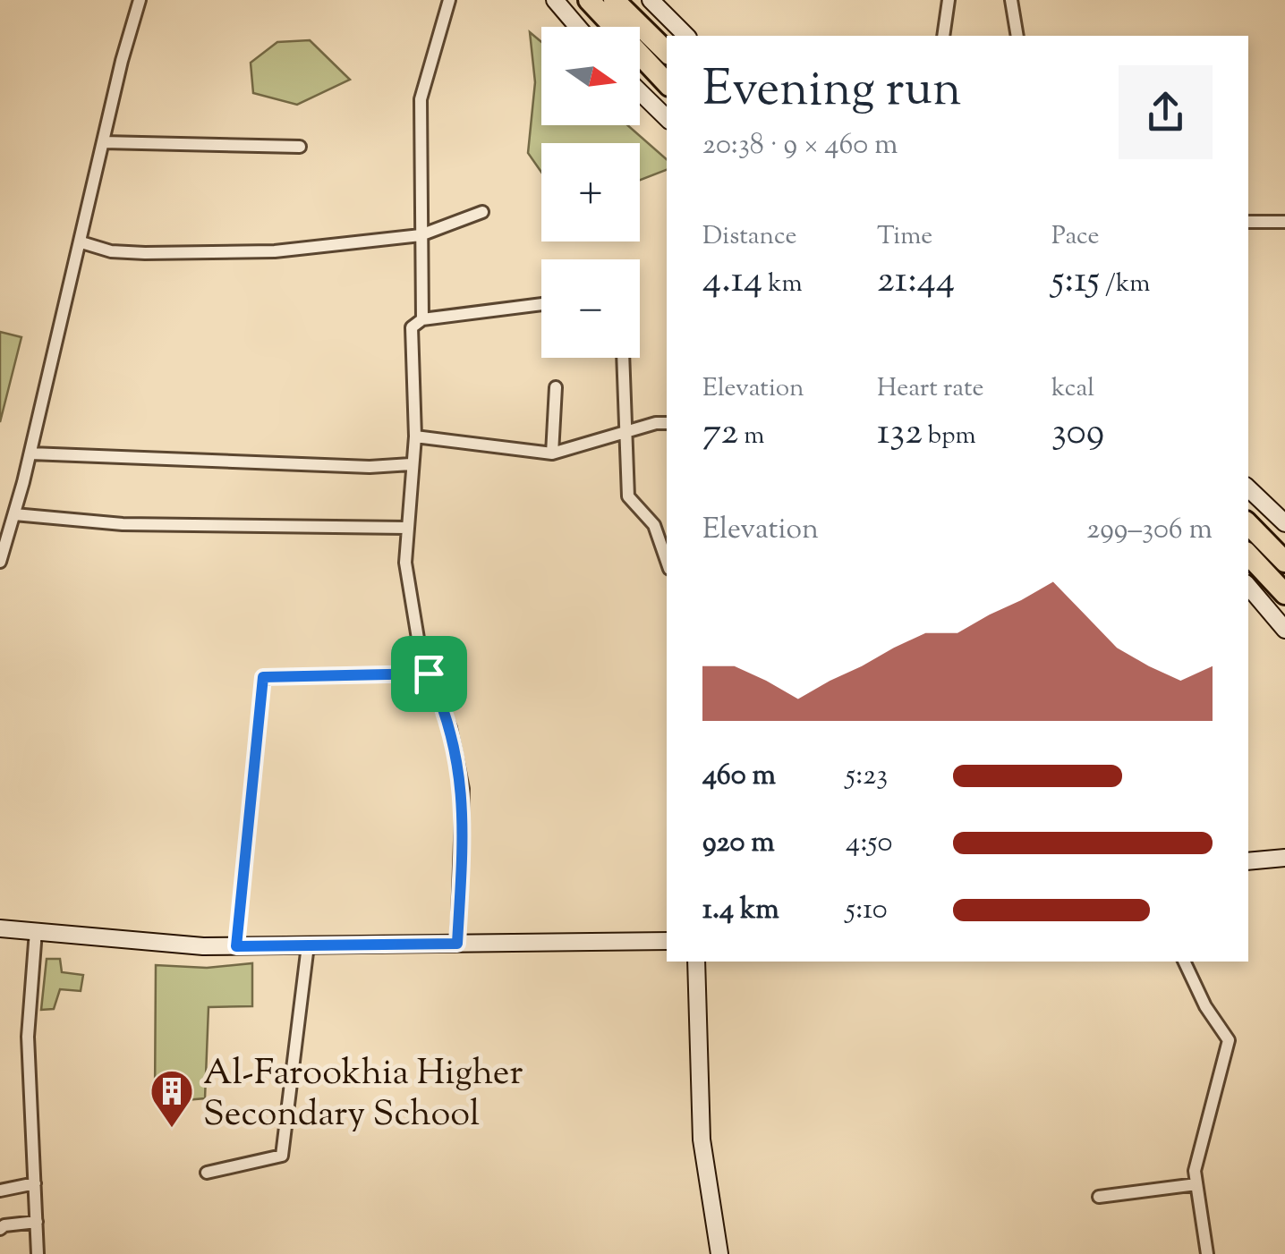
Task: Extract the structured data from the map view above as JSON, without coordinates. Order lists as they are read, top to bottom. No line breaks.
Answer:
{"places":{"building":["Al-Farookhia Higher Secondary School"]},"north":"right","page":{"map_buttons":["+","−"],"heading":["Evening run","20:38 · 9 × 460 m"],"stats":[["Distance","4.14 km"],["Time","21:44"],["Pace","5:15 /km"],["Elevation","72 m"],["Heart rate","132 bpm"],["kcal","309"]],"chart":["Elevation","299–306 m"],"list":[{"name":"460 m","note":"5:23"},{"name":"920 m","note":"4:50"},{"name":"1.4 km","note":"5:10"}]}}
